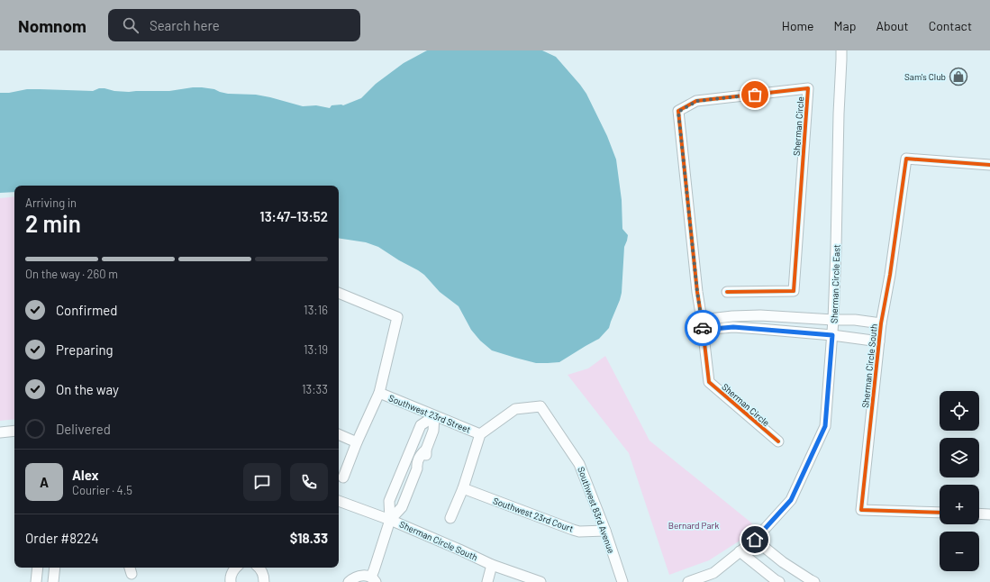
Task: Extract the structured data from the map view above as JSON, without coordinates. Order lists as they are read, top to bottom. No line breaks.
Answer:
{"streets":{"street":["Sherman Circle","Sherman Circle East","Sherman Circle South","Southwest 23rd Street","Southwest 83rd Avenue","Southwest 23rd Court"]},"crossings":[["Southwest 23rd Street","Southwest 83rd Avenue"],["Southwest 83rd Avenue","Southwest 23rd Court"]],"parks":["Bernard Park"],"places":{"shop":["Sam's Club"]},"page":{"header":"Nomnom","search":"Search here","nav":["Home","Map","About","Contact"],"heading":["2 min","Arriving in","13:47–13:52"],"panel":["Alex","Courier · 4.5","Order #8224","$18.33"],"bar":"On the way · 260 m","list":[["Confirmed","13:16"],["Preparing","13:19"],["On the way","13:33"],"Delivered"],"map_buttons":["+","−"],"round":"A"}}
